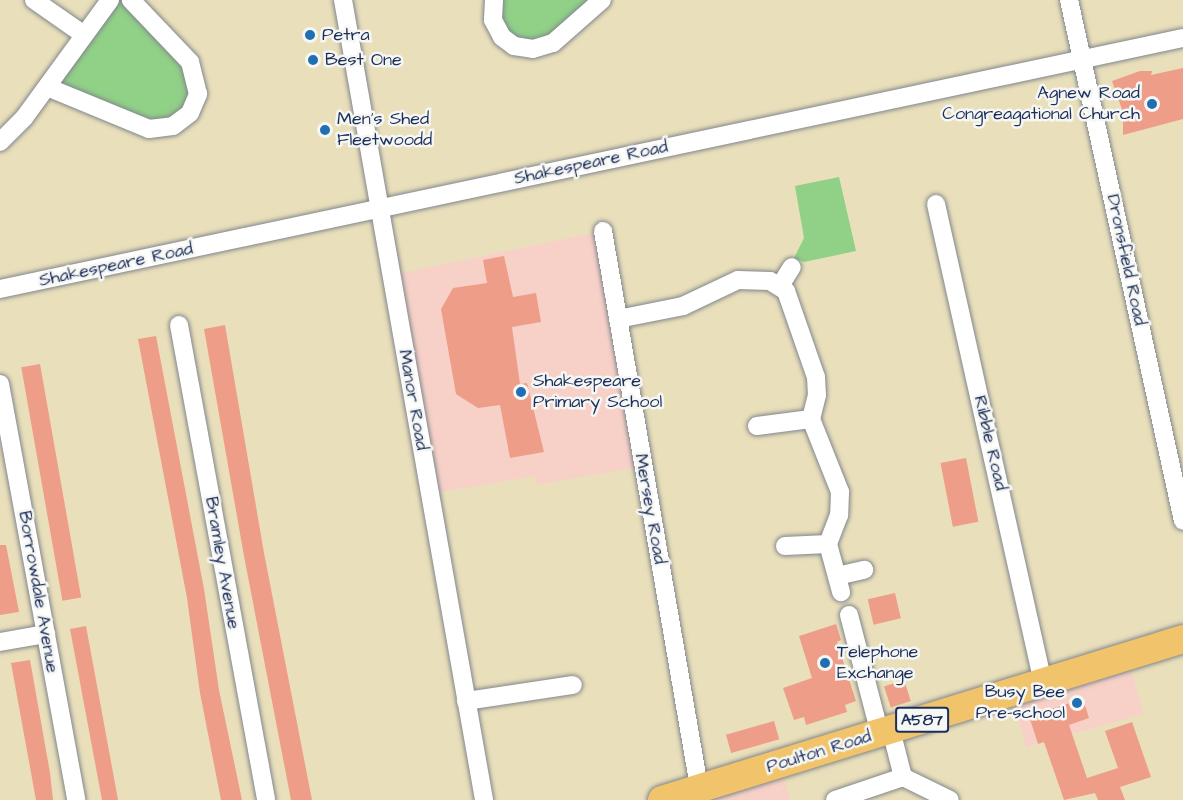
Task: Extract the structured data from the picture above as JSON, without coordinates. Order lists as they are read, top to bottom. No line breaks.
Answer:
{"streets":{"main road":["A587","Poulton Road"],"street":["Shakespeare Road","Dronsfield Road","Manor Road","Ribble Road","Mersey Road","Bramley Avenue","Borrowdale Avenue"]},"crossings":[["Shakespeare Road","Dronsfield Road"],["Shakespeare Road","Manor Road"],["Ribble Road","Poulton Road"],["Mersey Road","Poulton Road"]],"places":["Petra","Best One","Agnew Road Congreagational Church","Men's Shed Fleetwoodd","Shakespeare Primary School","Telephone Exchange","Busy Bee Pre-school"]}
